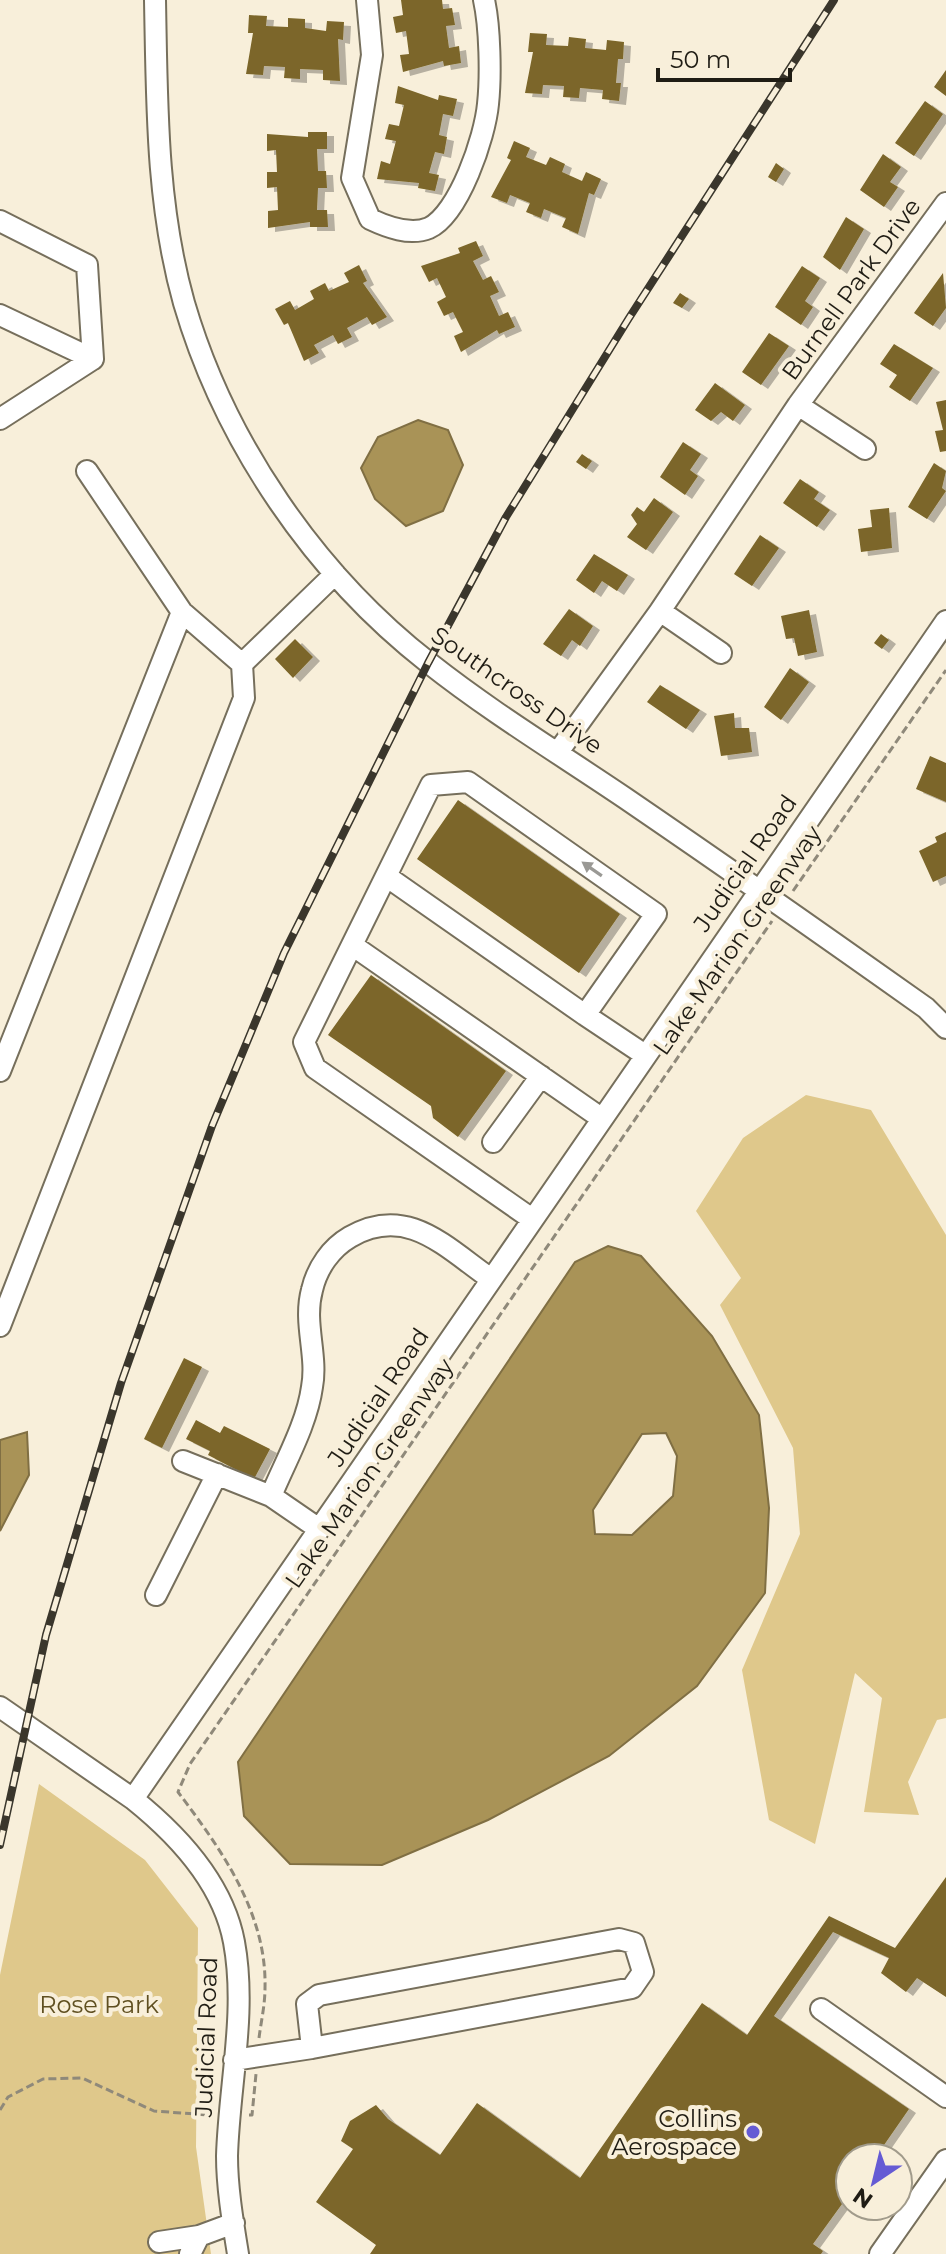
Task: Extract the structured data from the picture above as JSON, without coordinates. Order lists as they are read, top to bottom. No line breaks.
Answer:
{"streets":{"street":["Burnell Park Drive","Southcross Drive","Judicial Road"],"path":["Lake Marion Greenway"]},"crossings":[["Burnell Park Drive","Southcross Drive"],["Southcross Drive","Judicial Road"],["Southcross Drive","Lake Marion Greenway"],["Judicial Road","Lake Marion Greenway"]],"parks":["Rose Park"],"places":["Collins Aerospace"],"scale_bar":"50 m","north":"bottom left"}
